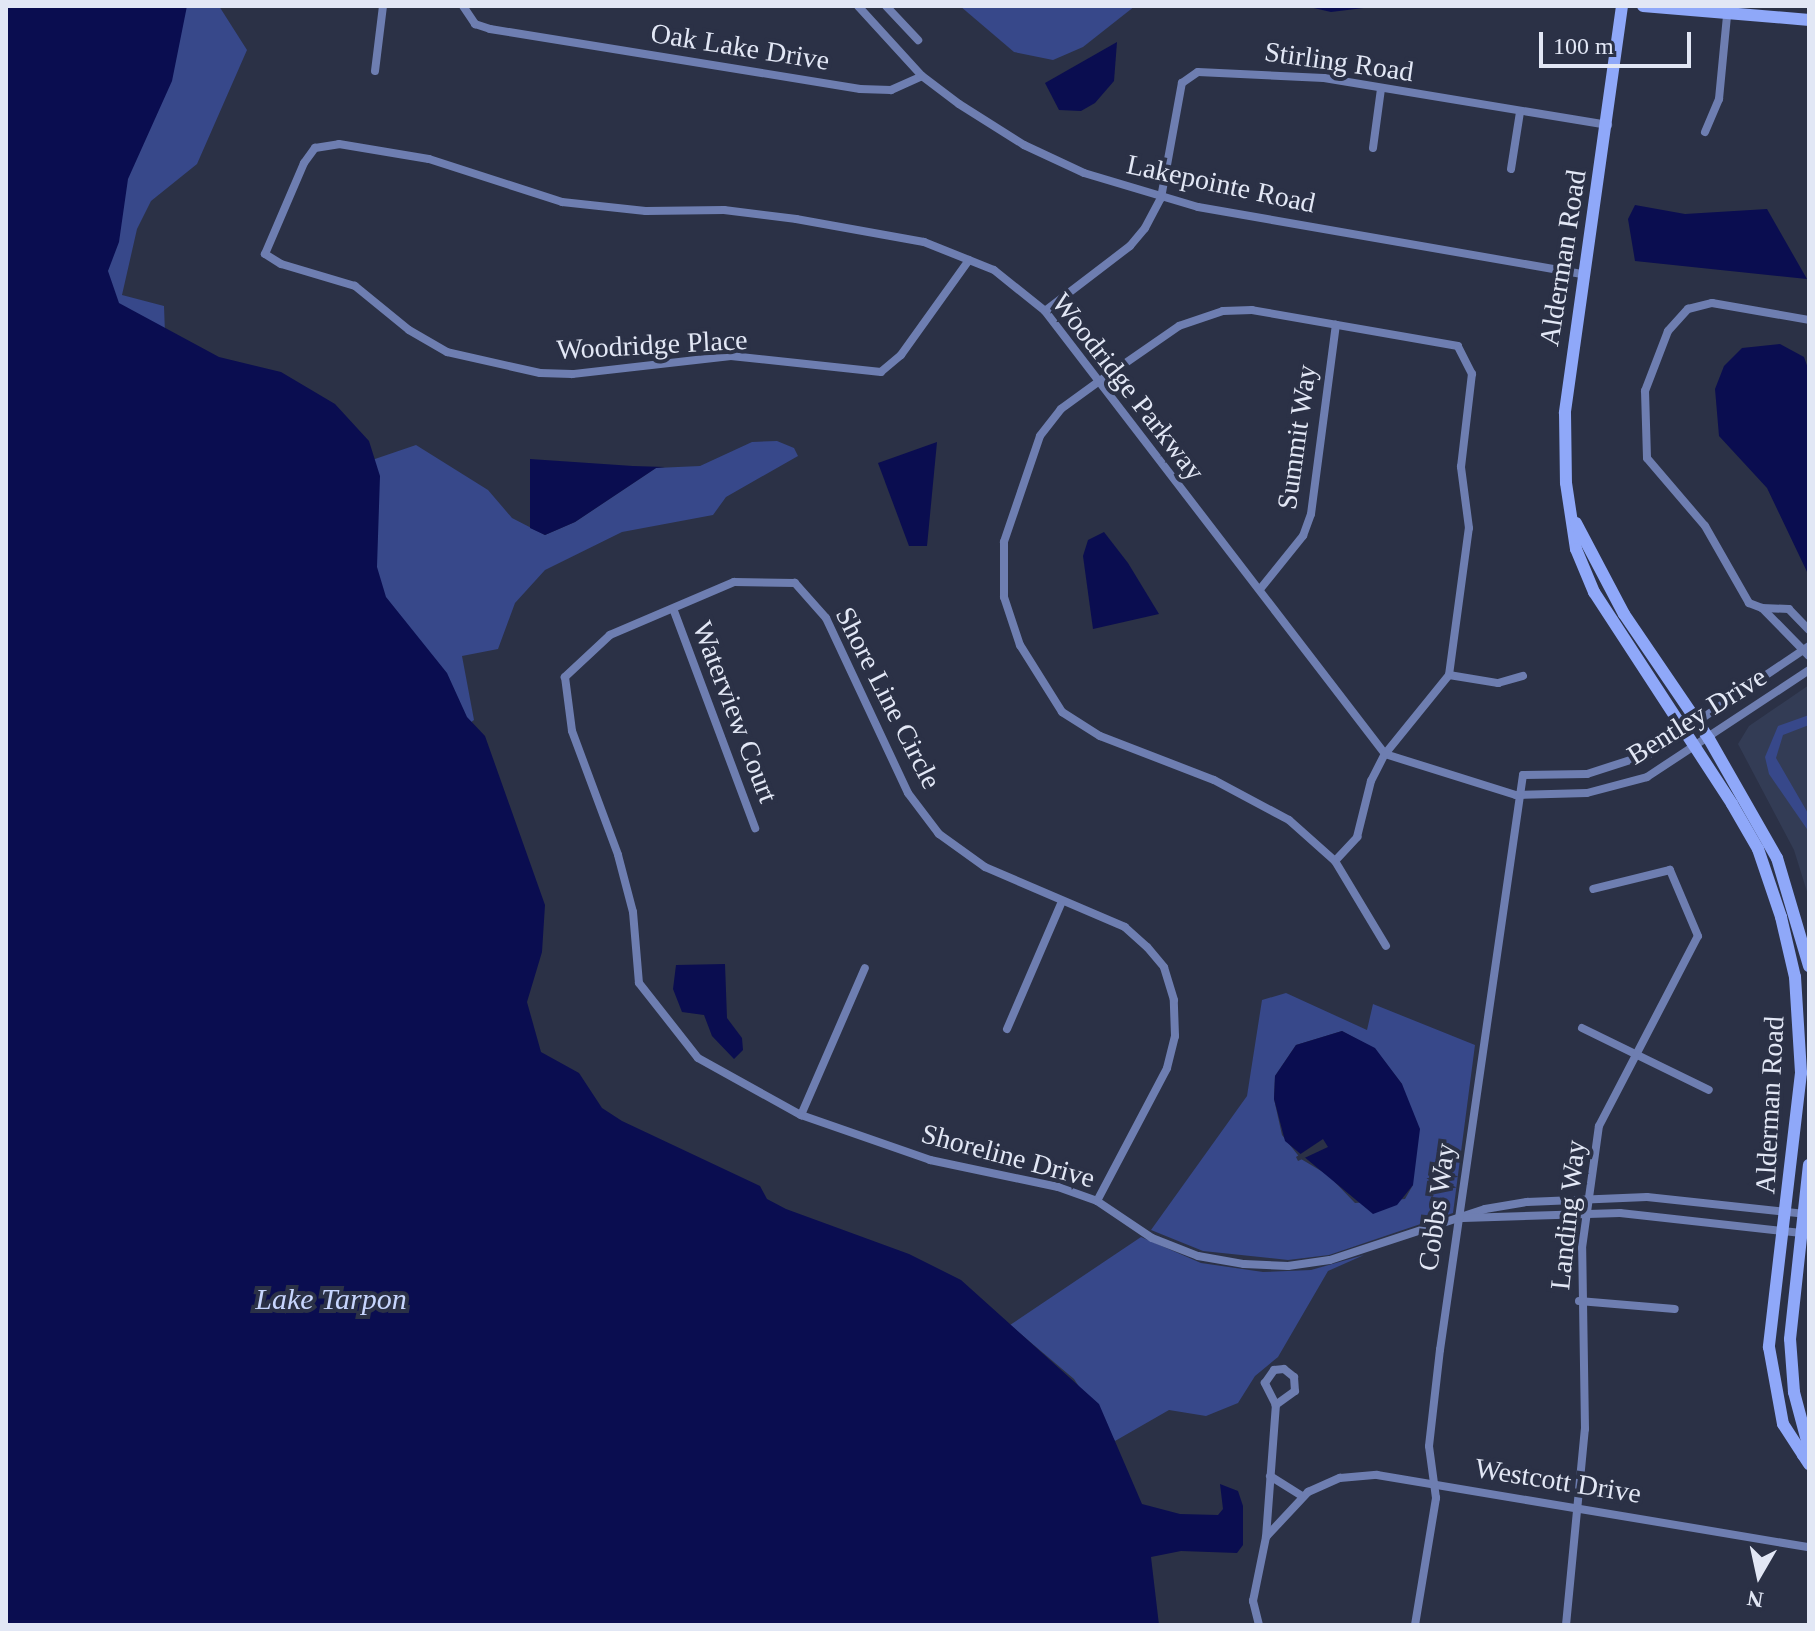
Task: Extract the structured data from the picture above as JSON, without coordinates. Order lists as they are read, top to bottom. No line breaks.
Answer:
{"streets":{"street":["Oak Lake Drive","Stirling Road","Lakepointe Road","Alderman Road","Woodridge Place","Woodridge Parkway","Summit Way","Shore Line Circle","Waterview Court","Bentley Drive","Shoreline Drive","Cobbs Way","Landing Way","Westcott Drive"]},"crossings":[["Oak Lake Drive","Lakepointe Road"],["Stirling Road","Lakepointe Road"],["Stirling Road","Alderman Road"],["Lakepointe Road","Alderman Road"],["Alderman Road","Bentley Drive"],["Alderman Road","Shoreline Drive"],["Woodridge Place","Woodridge Parkway"],["Woodridge Parkway","Summit Way"],["Shore Line Circle","Waterview Court"],["Shore Line Circle","Shoreline Drive"],["Bentley Drive","Cobbs Way"],["Shoreline Drive","Cobbs Way"],["Shoreline Drive","Landing Way"],["Cobbs Way","Westcott Drive"],["Landing Way","Westcott Drive"]],"water":["Lake Tarpon"],"scale_bar":"100 m","north":"bottom"}
